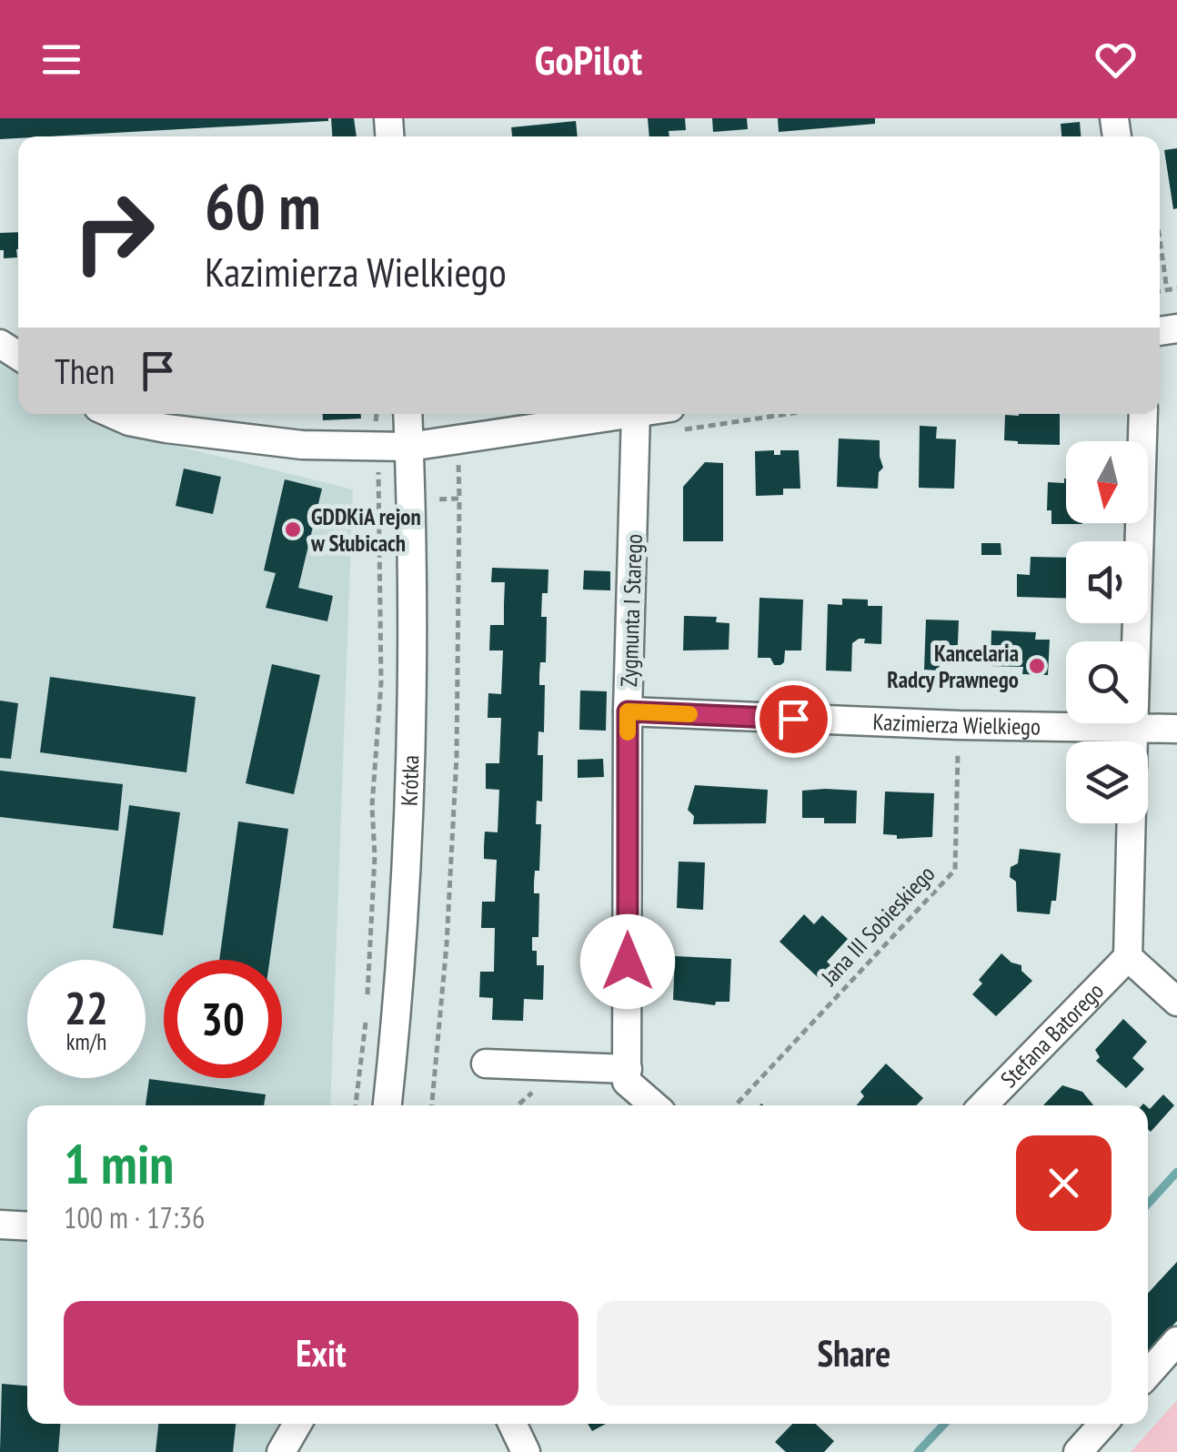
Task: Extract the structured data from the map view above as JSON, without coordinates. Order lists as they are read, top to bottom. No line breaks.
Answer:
{"streets":{"street":["Zygmunta I Starego","Kazimierza Wielkiego","Krótka","Stefana Batorego"],"path":["Jana III Sobieskiego"]},"crossings":[["Zygmunta I Starego","Kazimierza Wielkiego"],["Kazimierza Wielkiego","Jana III Sobieskiego"]],"places":["GDDKiA rejon w Słubicach","Kancelaria Radcy Prawnego"],"north":"bottom","page":{"header":"GoPilot","turn":["60 m","Kazimierza Wielkiego"],"then":"Then","speed":"22 km/h","limit":"30","heading":["1 min","100 m · 17:36"],"buttons":["Exit","Share"]}}
